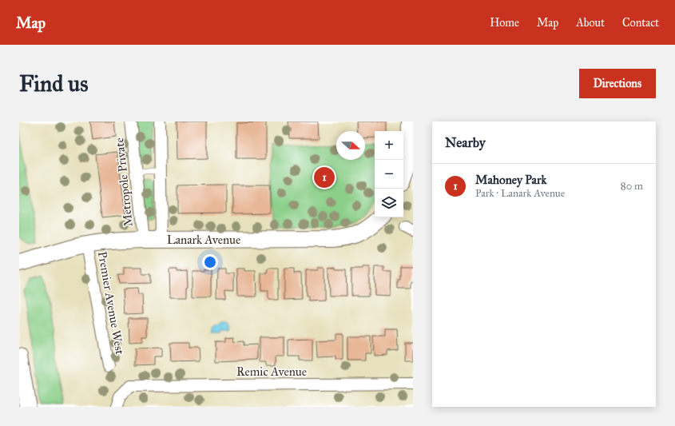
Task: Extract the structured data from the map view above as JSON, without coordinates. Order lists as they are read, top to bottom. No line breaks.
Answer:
{"streets":{"street":["Metropole Private","Lanark Avenue","Premier Avenue West","Remic Avenue"]},"crossings":[["Metropole Private","Lanark Avenue"],["Lanark Avenue","Premier Avenue West"]],"north":"right","page":{"header":"Map","nav":["Home","Map","About","Contact"],"buttons":"Directions","title":"Find us","heading":"Nearby","map_buttons":["+","−"],"list":[{"mark":"1","name":"Mahoney Park","note":"Park · Lanark Avenue","value":"80 m"}],"pins":"1"}}
